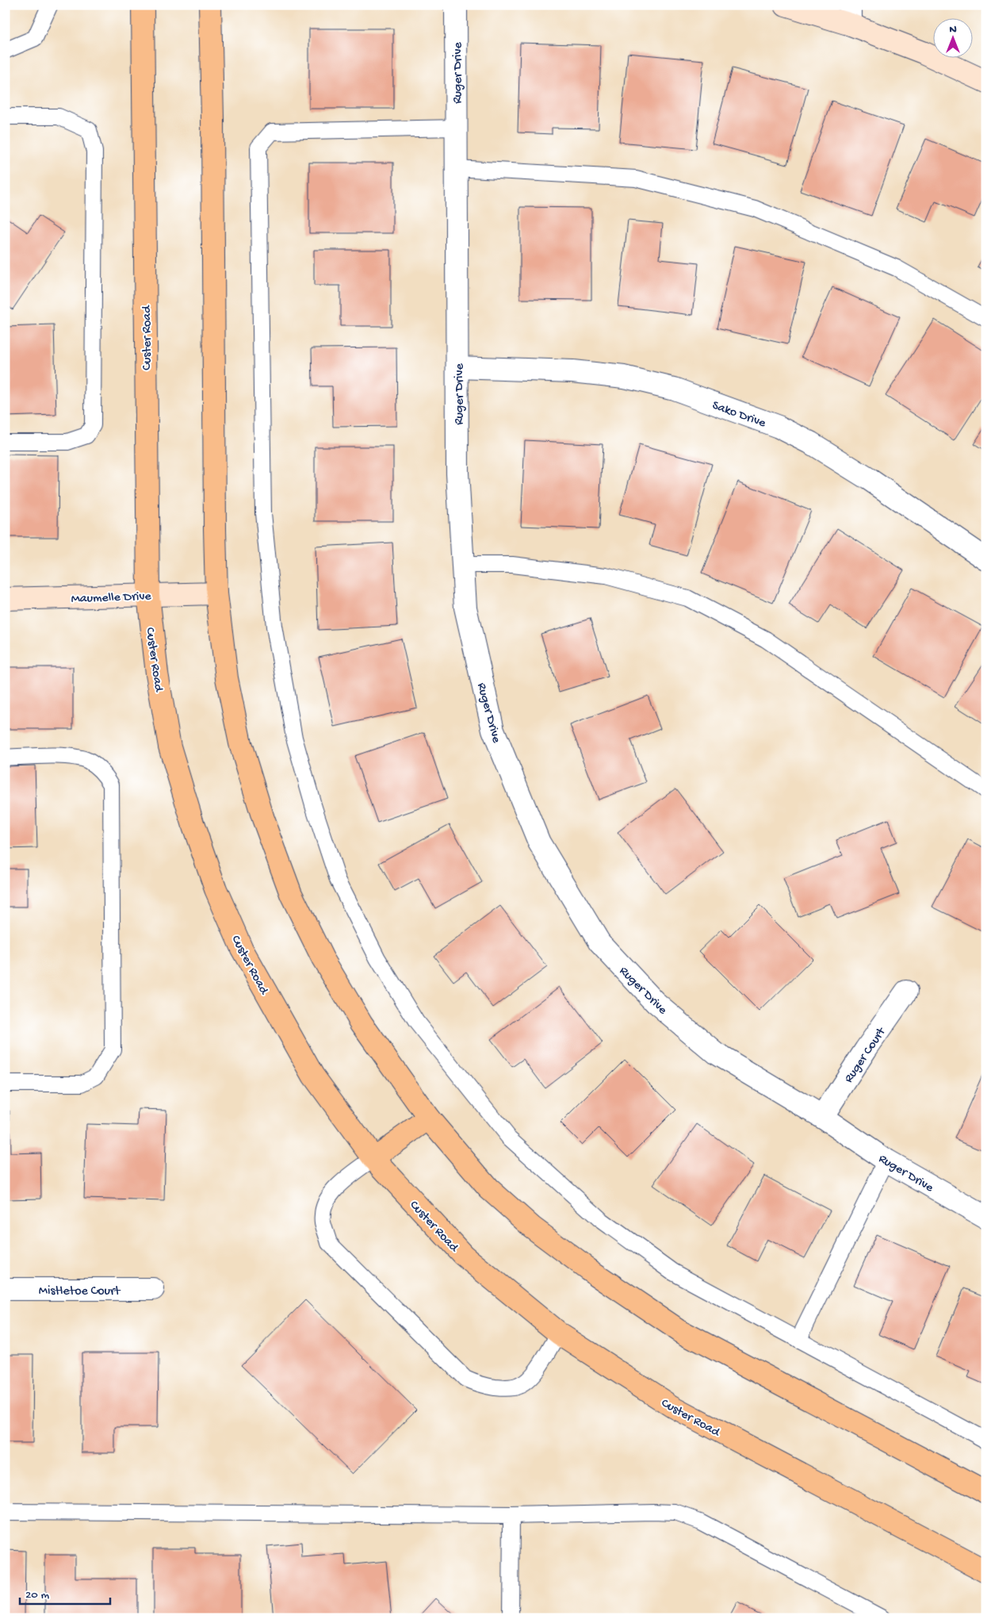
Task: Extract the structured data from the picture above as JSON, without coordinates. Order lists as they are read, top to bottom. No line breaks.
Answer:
{"streets":{"main road":["Custer Road"],"street":["Ruger Drive","Sako Drive","Maumelle Drive","Ruger Court","Mistletoe Court"]},"crossings":[["Ruger Drive","Sako Drive"],["Ruger Drive","Ruger Court"],["Custer Road","Maumelle Drive"]],"scale_bar":"20 m","north":"top"}
